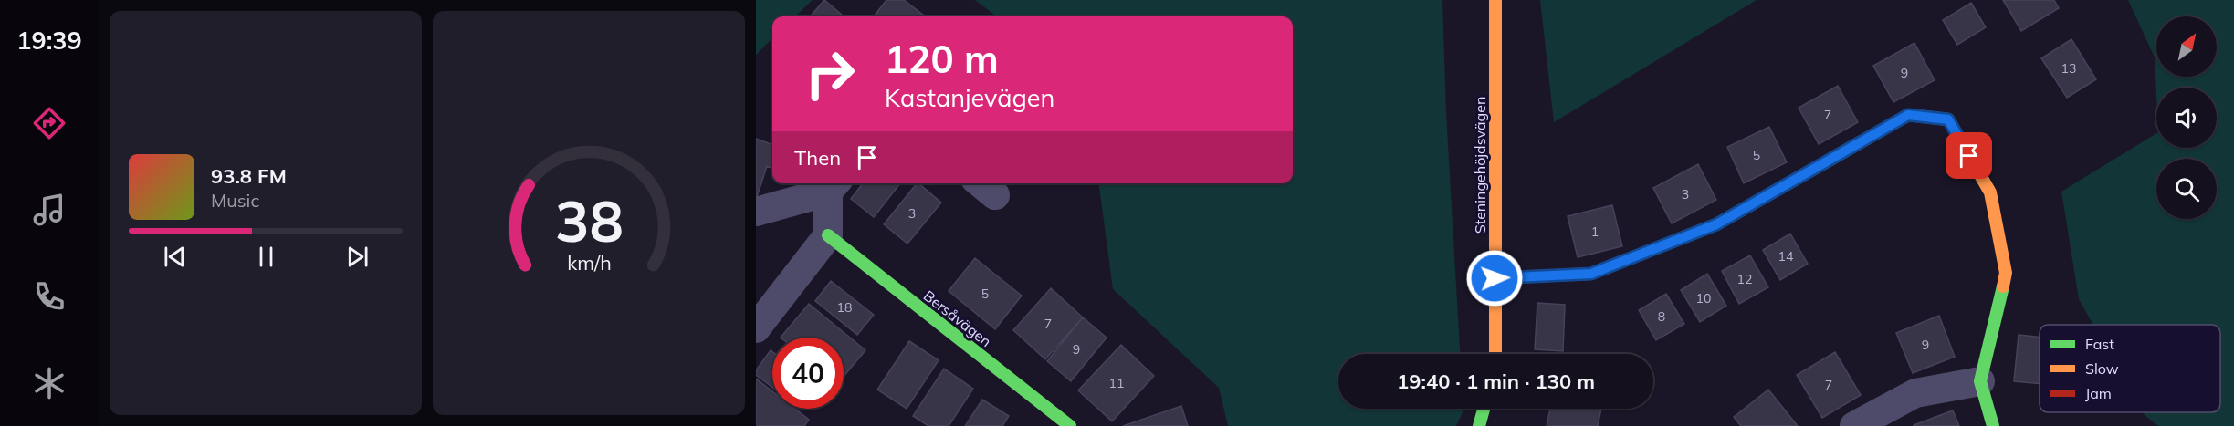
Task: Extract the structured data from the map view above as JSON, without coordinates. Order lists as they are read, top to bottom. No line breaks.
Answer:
{"streets":{"street":["Steningehöjdsvägen","Bersåvägen"]},"house_numbers":["13","9","7","5","3","3","1","14","12","5","10","18","8","7","9","9","11","7"],"legend":["Fast","Slow","Jam"],"north":"top right","page":{"tabs":"19:39","turn":["120 m","Kastanjevägen"],"then":"Then","song":["93.8 FM","Music"],"limit":"40","trip":"19:40 · 1 min · 130 m","gauge":["38","km/h"]}}
